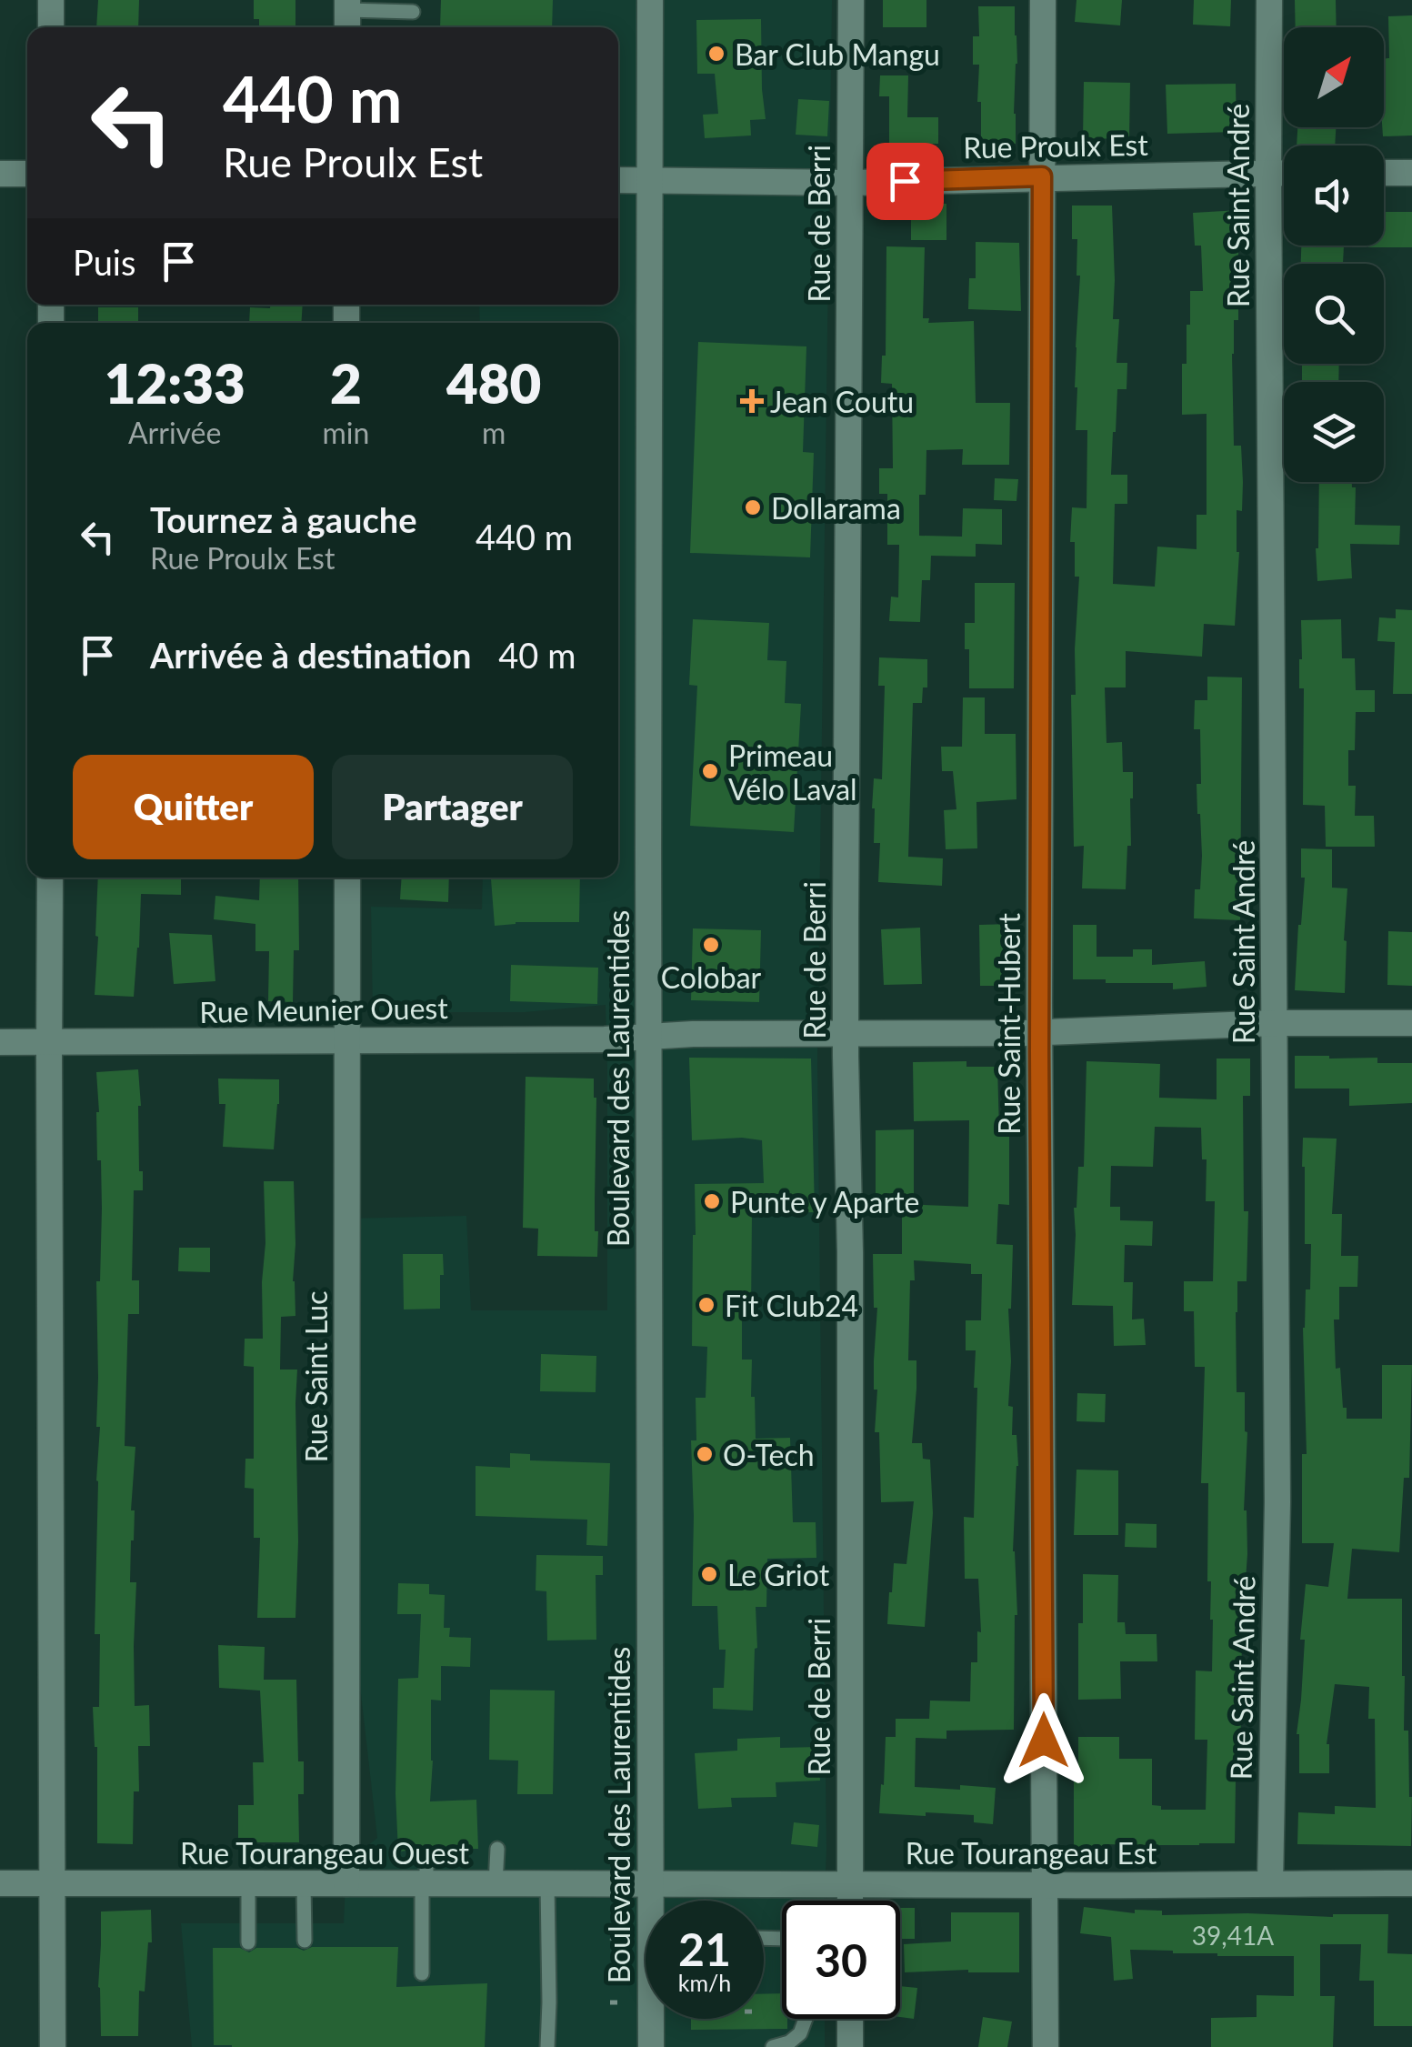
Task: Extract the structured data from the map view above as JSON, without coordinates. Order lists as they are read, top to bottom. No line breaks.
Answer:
{"streets":{"street":["Rue Proulx Est","Rue Saint André","Rue de Berri","Rue Meunier Ouest","Rue Saint-Hubert","Boulevard des Laurentides","Rue Saint Luc","Rue Tourangeau Ouest","Rue Tourangeau Est"]},"crossings":[["Rue Proulx Est","Rue Saint André"],["Rue Proulx Est","Rue de Berri"],["Rue Proulx Est","Rue Saint-Hubert"],["Rue Proulx Est","Boulevard des Laurentides"],["Rue Saint André","Rue Meunier Ouest"],["Rue Saint André","Rue Tourangeau Est"],["Rue de Berri","Rue Meunier Ouest"],["Rue de Berri","Rue Tourangeau Est"],["Rue Meunier Ouest","Rue Saint-Hubert"],["Rue Meunier Ouest","Boulevard des Laurentides"],["Rue Meunier Ouest","Rue Saint Luc"],["Rue Saint-Hubert","Rue Tourangeau Est"],["Boulevard des Laurentides","Rue Tourangeau Ouest"],["Boulevard des Laurentides","Rue Tourangeau Est"],["Rue Saint Luc","Rue Tourangeau Ouest"],["Rue Tourangeau Ouest","Rue Tourangeau Est"]],"places":{"other":["Bar Club Mangu","Dollarama","Primeau Vélo Laval","Colobar","Punte y Aparte","Fit Club24","O-Tech","Le Griot"],"health":["Jean Coutu"]},"house_numbers":["39,41A"],"north":"top right","page":{"turn":["440 m","Rue Proulx Est"],"then":"Puis","eta":["12:33","Arrivée","2","min","480","m"],"list":[{"name":"Tournez à gauche","note":"Rue Proulx Est","value":"440 m"},{"name":"Arrivée à destination","value":"40 m"}],"buttons":["Quitter","Partager"],"speed":"21 km/h","limit":"30"}}
